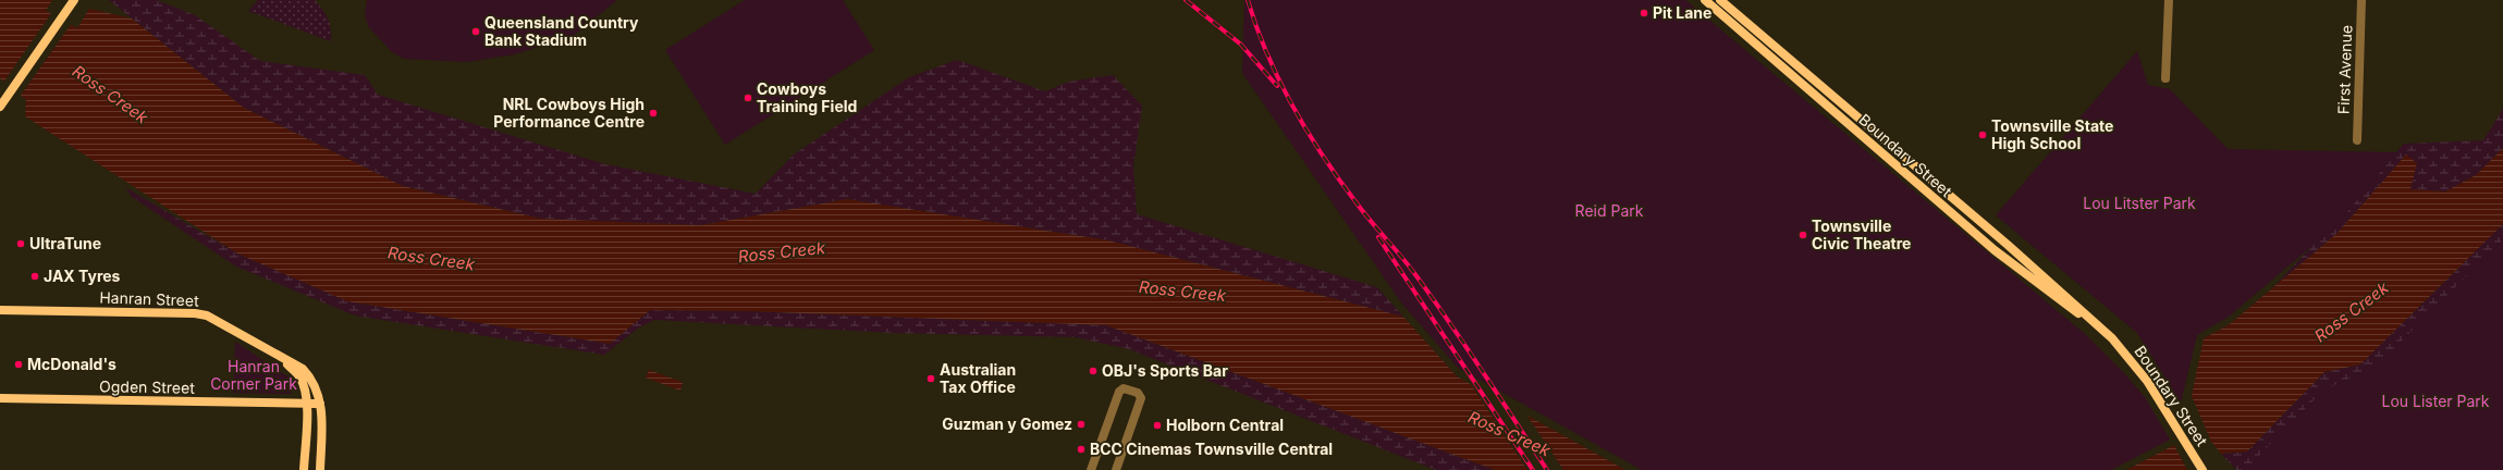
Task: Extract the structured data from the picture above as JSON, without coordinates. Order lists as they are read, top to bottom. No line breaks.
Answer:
{"streets":{"main road":["Boundary Street","Hanran Street","Ogden Street"],"street":["First Avenue"]},"crossings":[["Hanran Street","Ogden Street"]],"water":["Ross Creek"],"parks":["Lou Litster Park","Reid Park","Hanran Corner Park","Lou Lister Park"],"places":["Pit Lane","Queensland Country Bank Stadium","Cowboys Training Field","NRL Cowboys High Performance Centre","Townsville State High School","Townsville Civic Theatre","UltraTune","JAX Tyres","McDonald's","OBJ's Sports Bar","Australian Tax Office","Guzman y Gomez","Holborn Central","BCC Cinemas Townsville Central"]}
